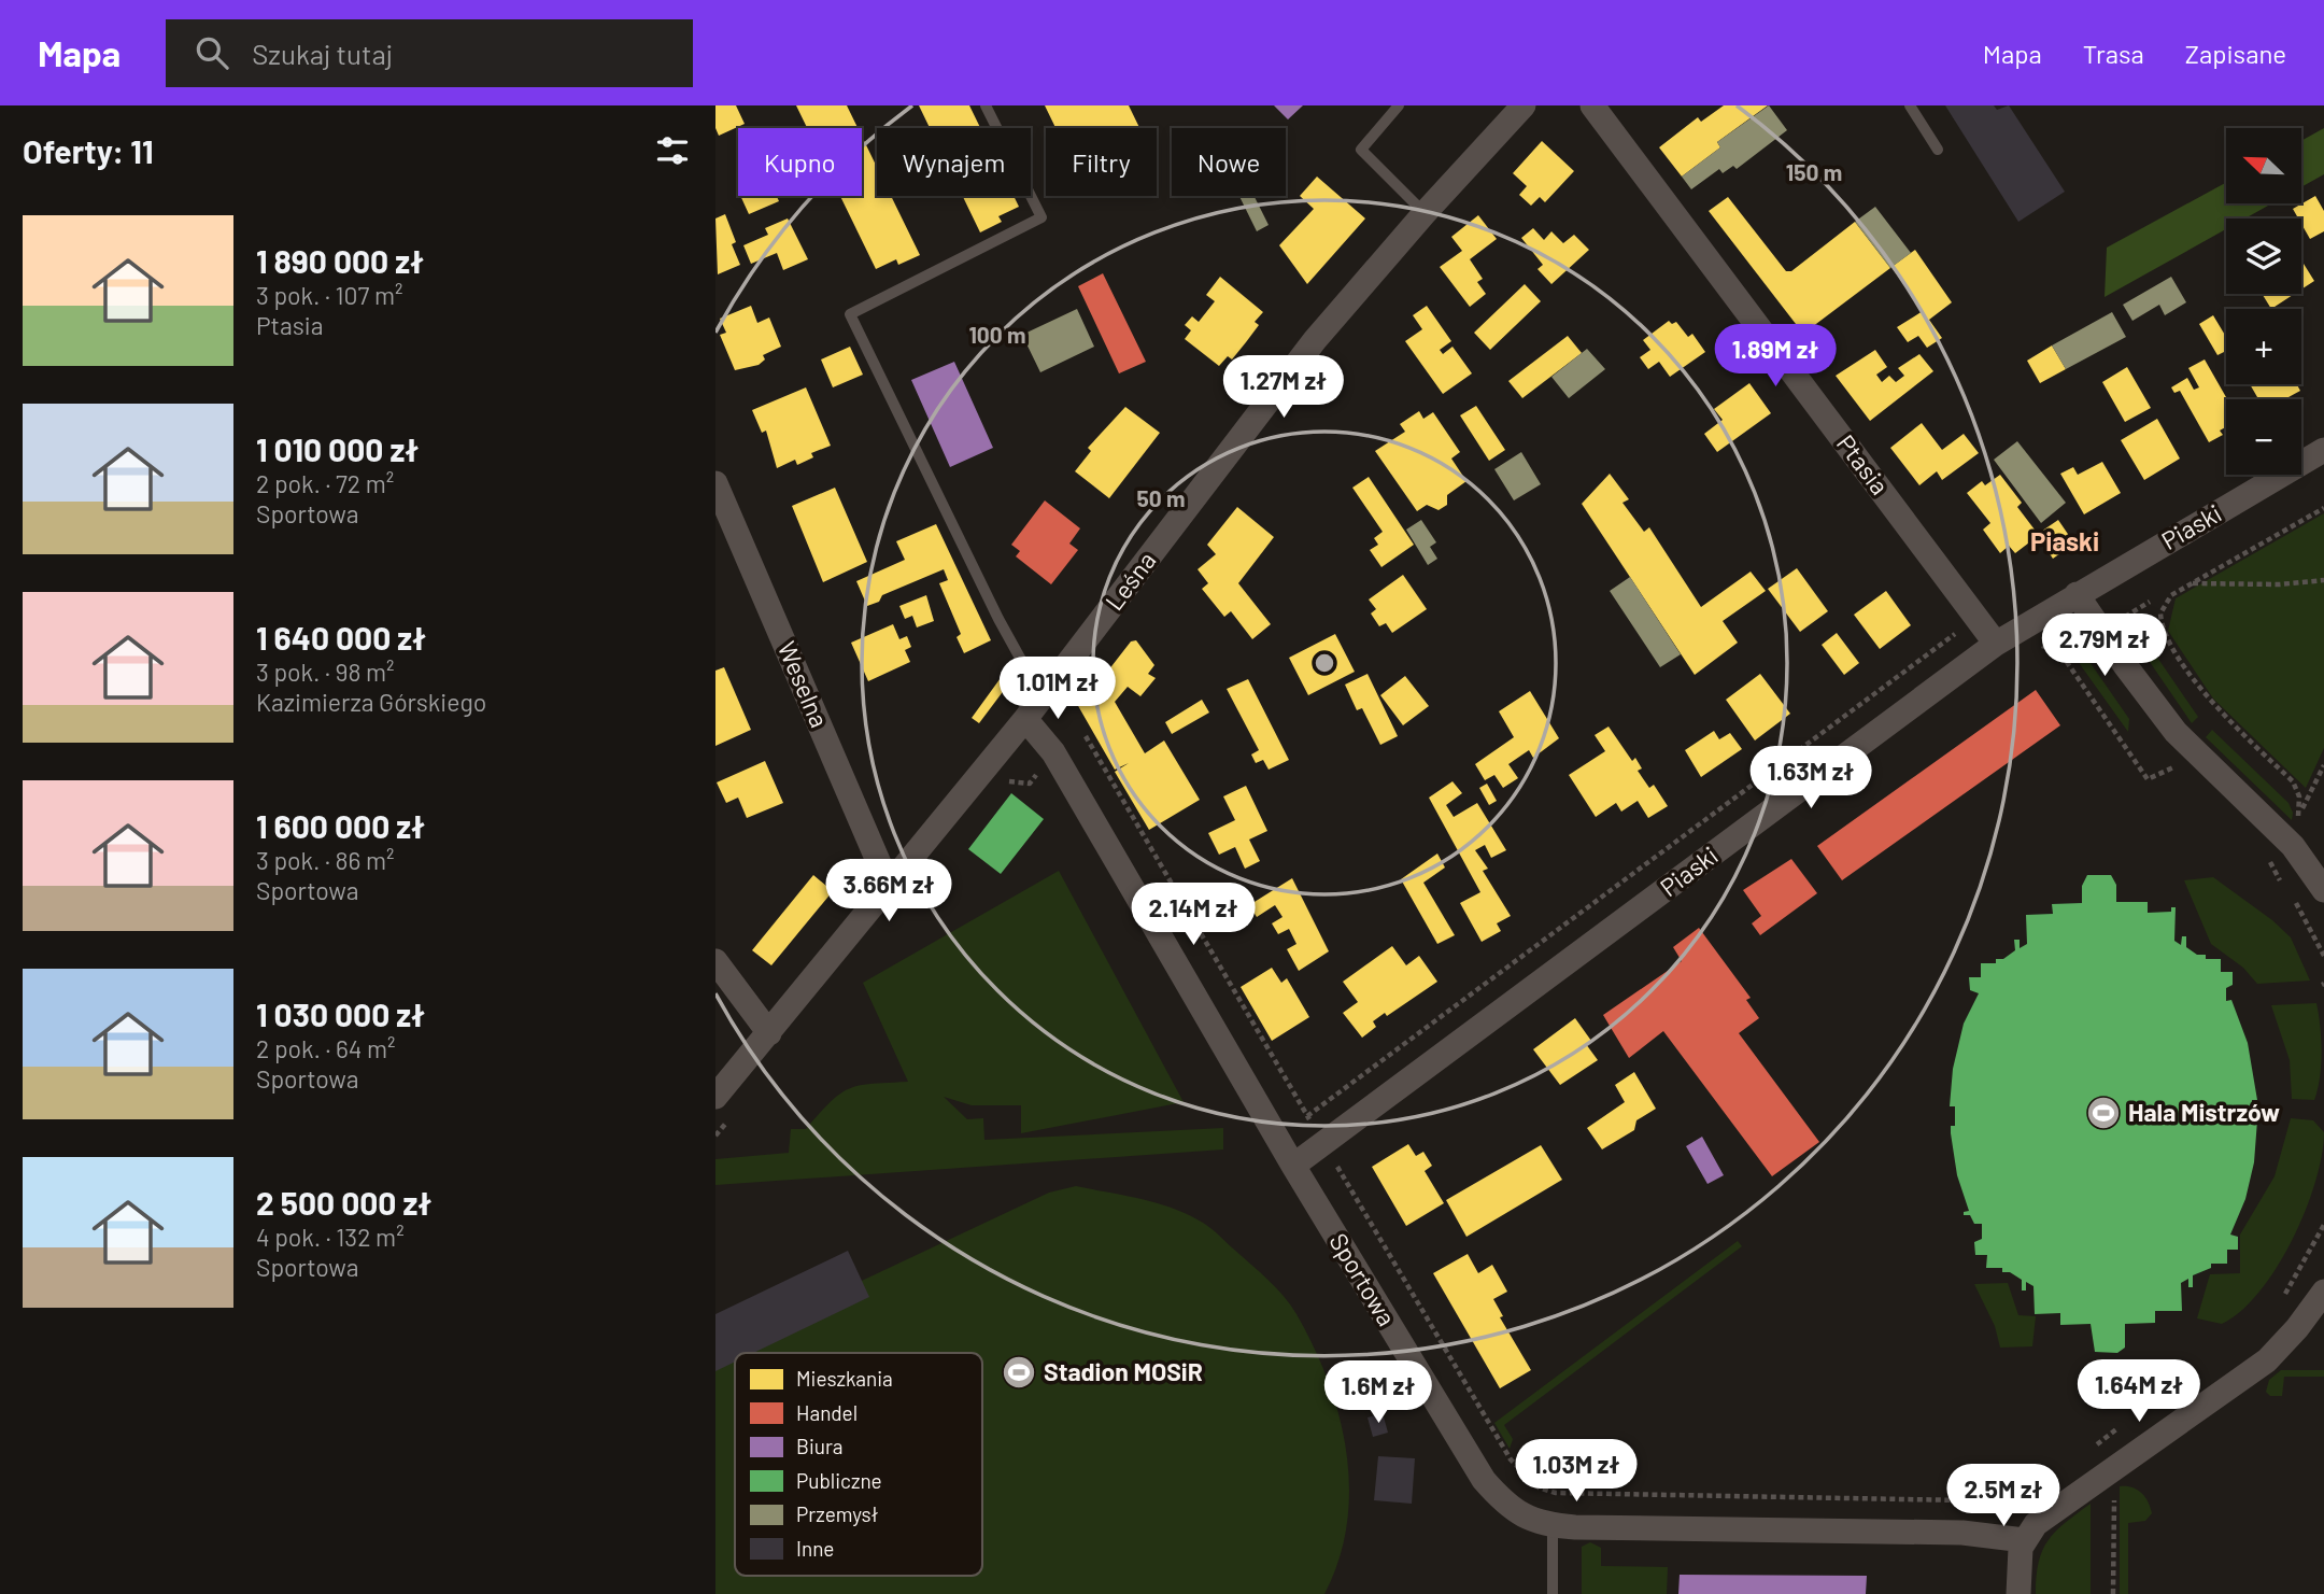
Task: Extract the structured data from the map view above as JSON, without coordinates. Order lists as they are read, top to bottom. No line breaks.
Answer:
{"streets":{"street":["Ptasia","Piaski","Leśna","Weselna","Sportowa"]},"crossings":[["Ptasia","Piaski"],["Piaski","Sportowa"],["Leśna","Weselna"],["Leśna","Sportowa"]],"districts":["Piaski"],"places":{"sports":["Hala Mistrzów","Stadion MOSiR"]},"legend":["Mieszkania","Handel","Biura","Publiczne","Przemysł","Inne"],"north":"top left","page":{"header":"Mapa","search":"Szukaj tutaj","nav":["Mapa","Trasa","Zapisane"],"heading":"Oferty: 11","map_buttons":["+","−"],"chip":["Kupno","Wynajem","Filtry","Nowe"],"list":[{"name":"1 890 000 zł","note":"3 pok. · 107 m² · Ptasia"},{"name":"1 010 000 zł","note":"2 pok. · 72 m² · Sportowa"},{"name":"1 640 000 zł","note":"3 pok. · 98 m² · Kazimierza Górskiego"},{"name":"1 600 000 zł","note":"3 pok. · 86 m² · Sportowa"},{"name":"1 030 000 zł","note":"2 pok. · 64 m² · Sportowa"},{"name":"2 500 000 zł","note":"4 pok. · 132 m² · Sportowa"}],"price":["1.89M zł","1.27M zł","2.79M zł","1.01M zł","1.63M zł","3.66M zł","2.14M zł","1.64M zł","1.6M zł","1.03M zł","2.5M zł"]},"rings":["150 m","100 m","50 m"]}
